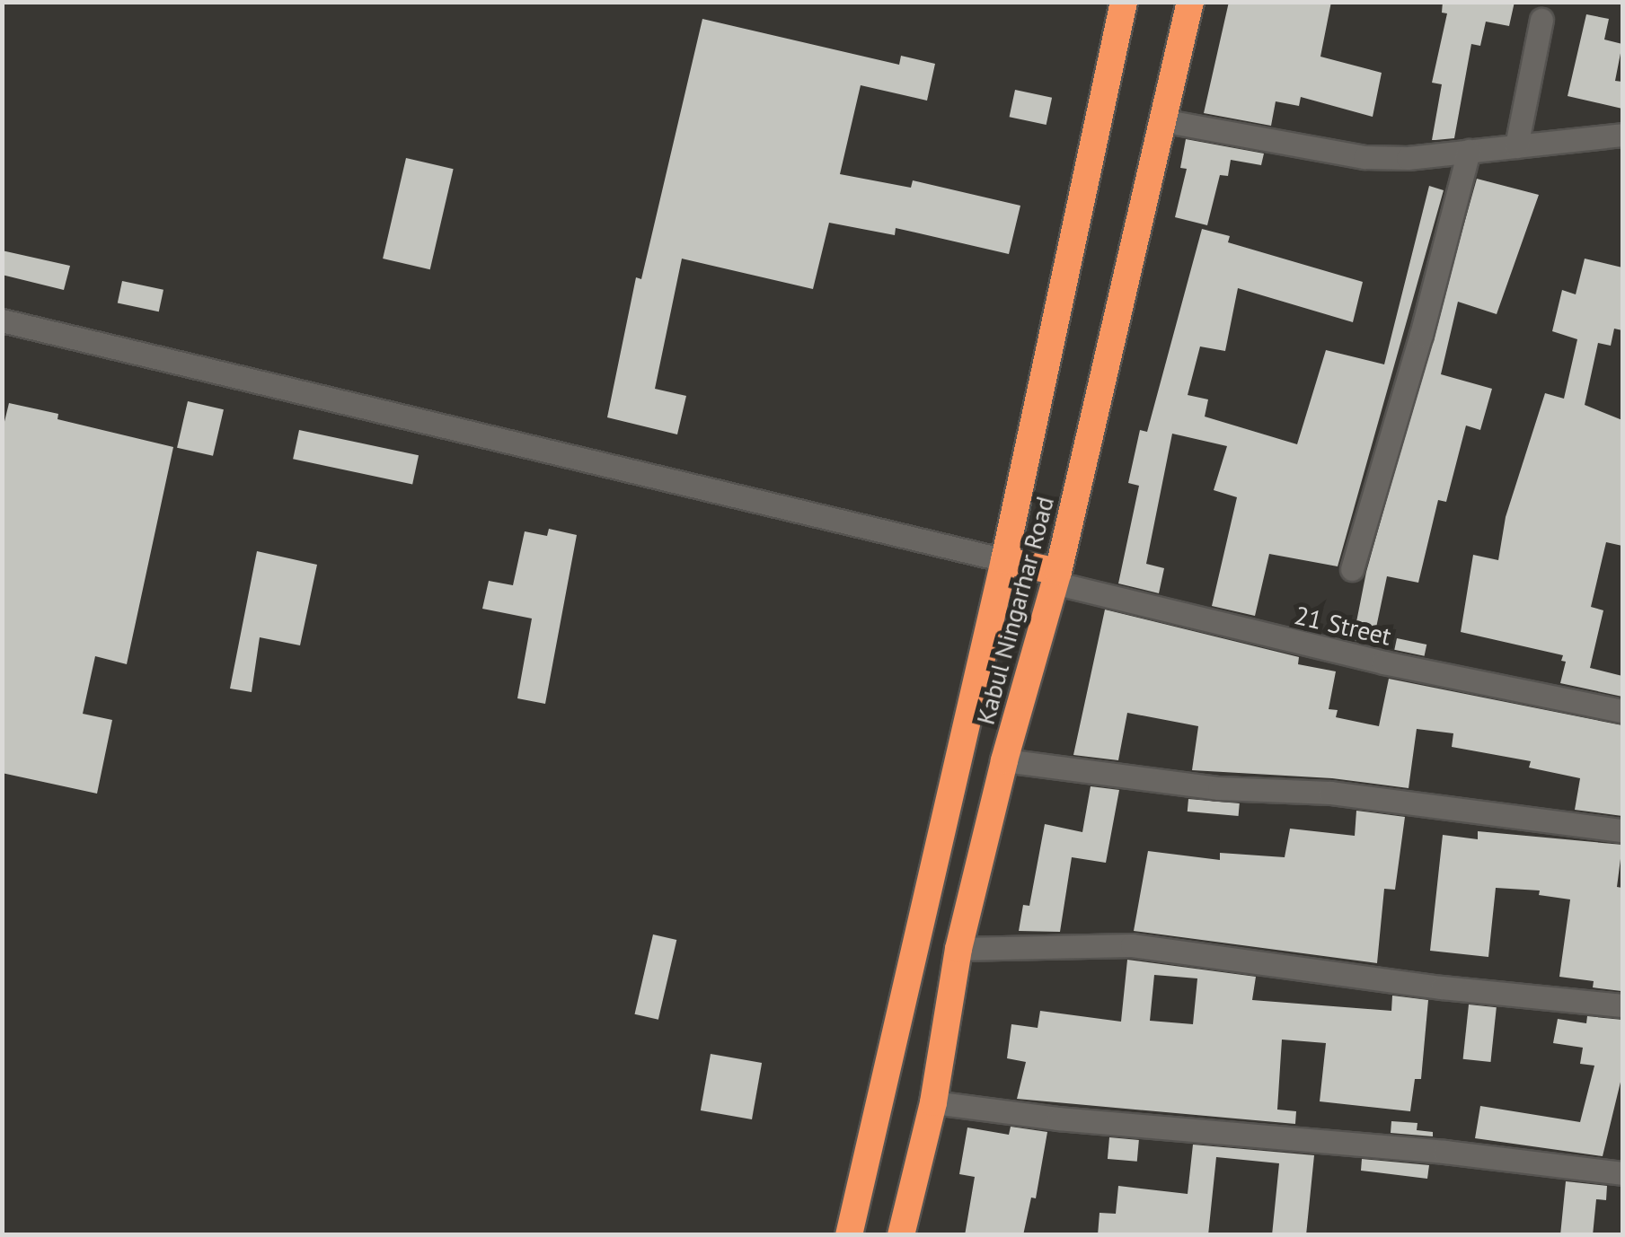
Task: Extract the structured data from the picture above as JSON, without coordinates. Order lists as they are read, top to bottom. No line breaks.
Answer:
{"streets":{"highway":["Kabul Ningarhar Road"],"street":["21 Street"]},"crossings":[["Kabul Ningarhar Road","21 Street"]]}
